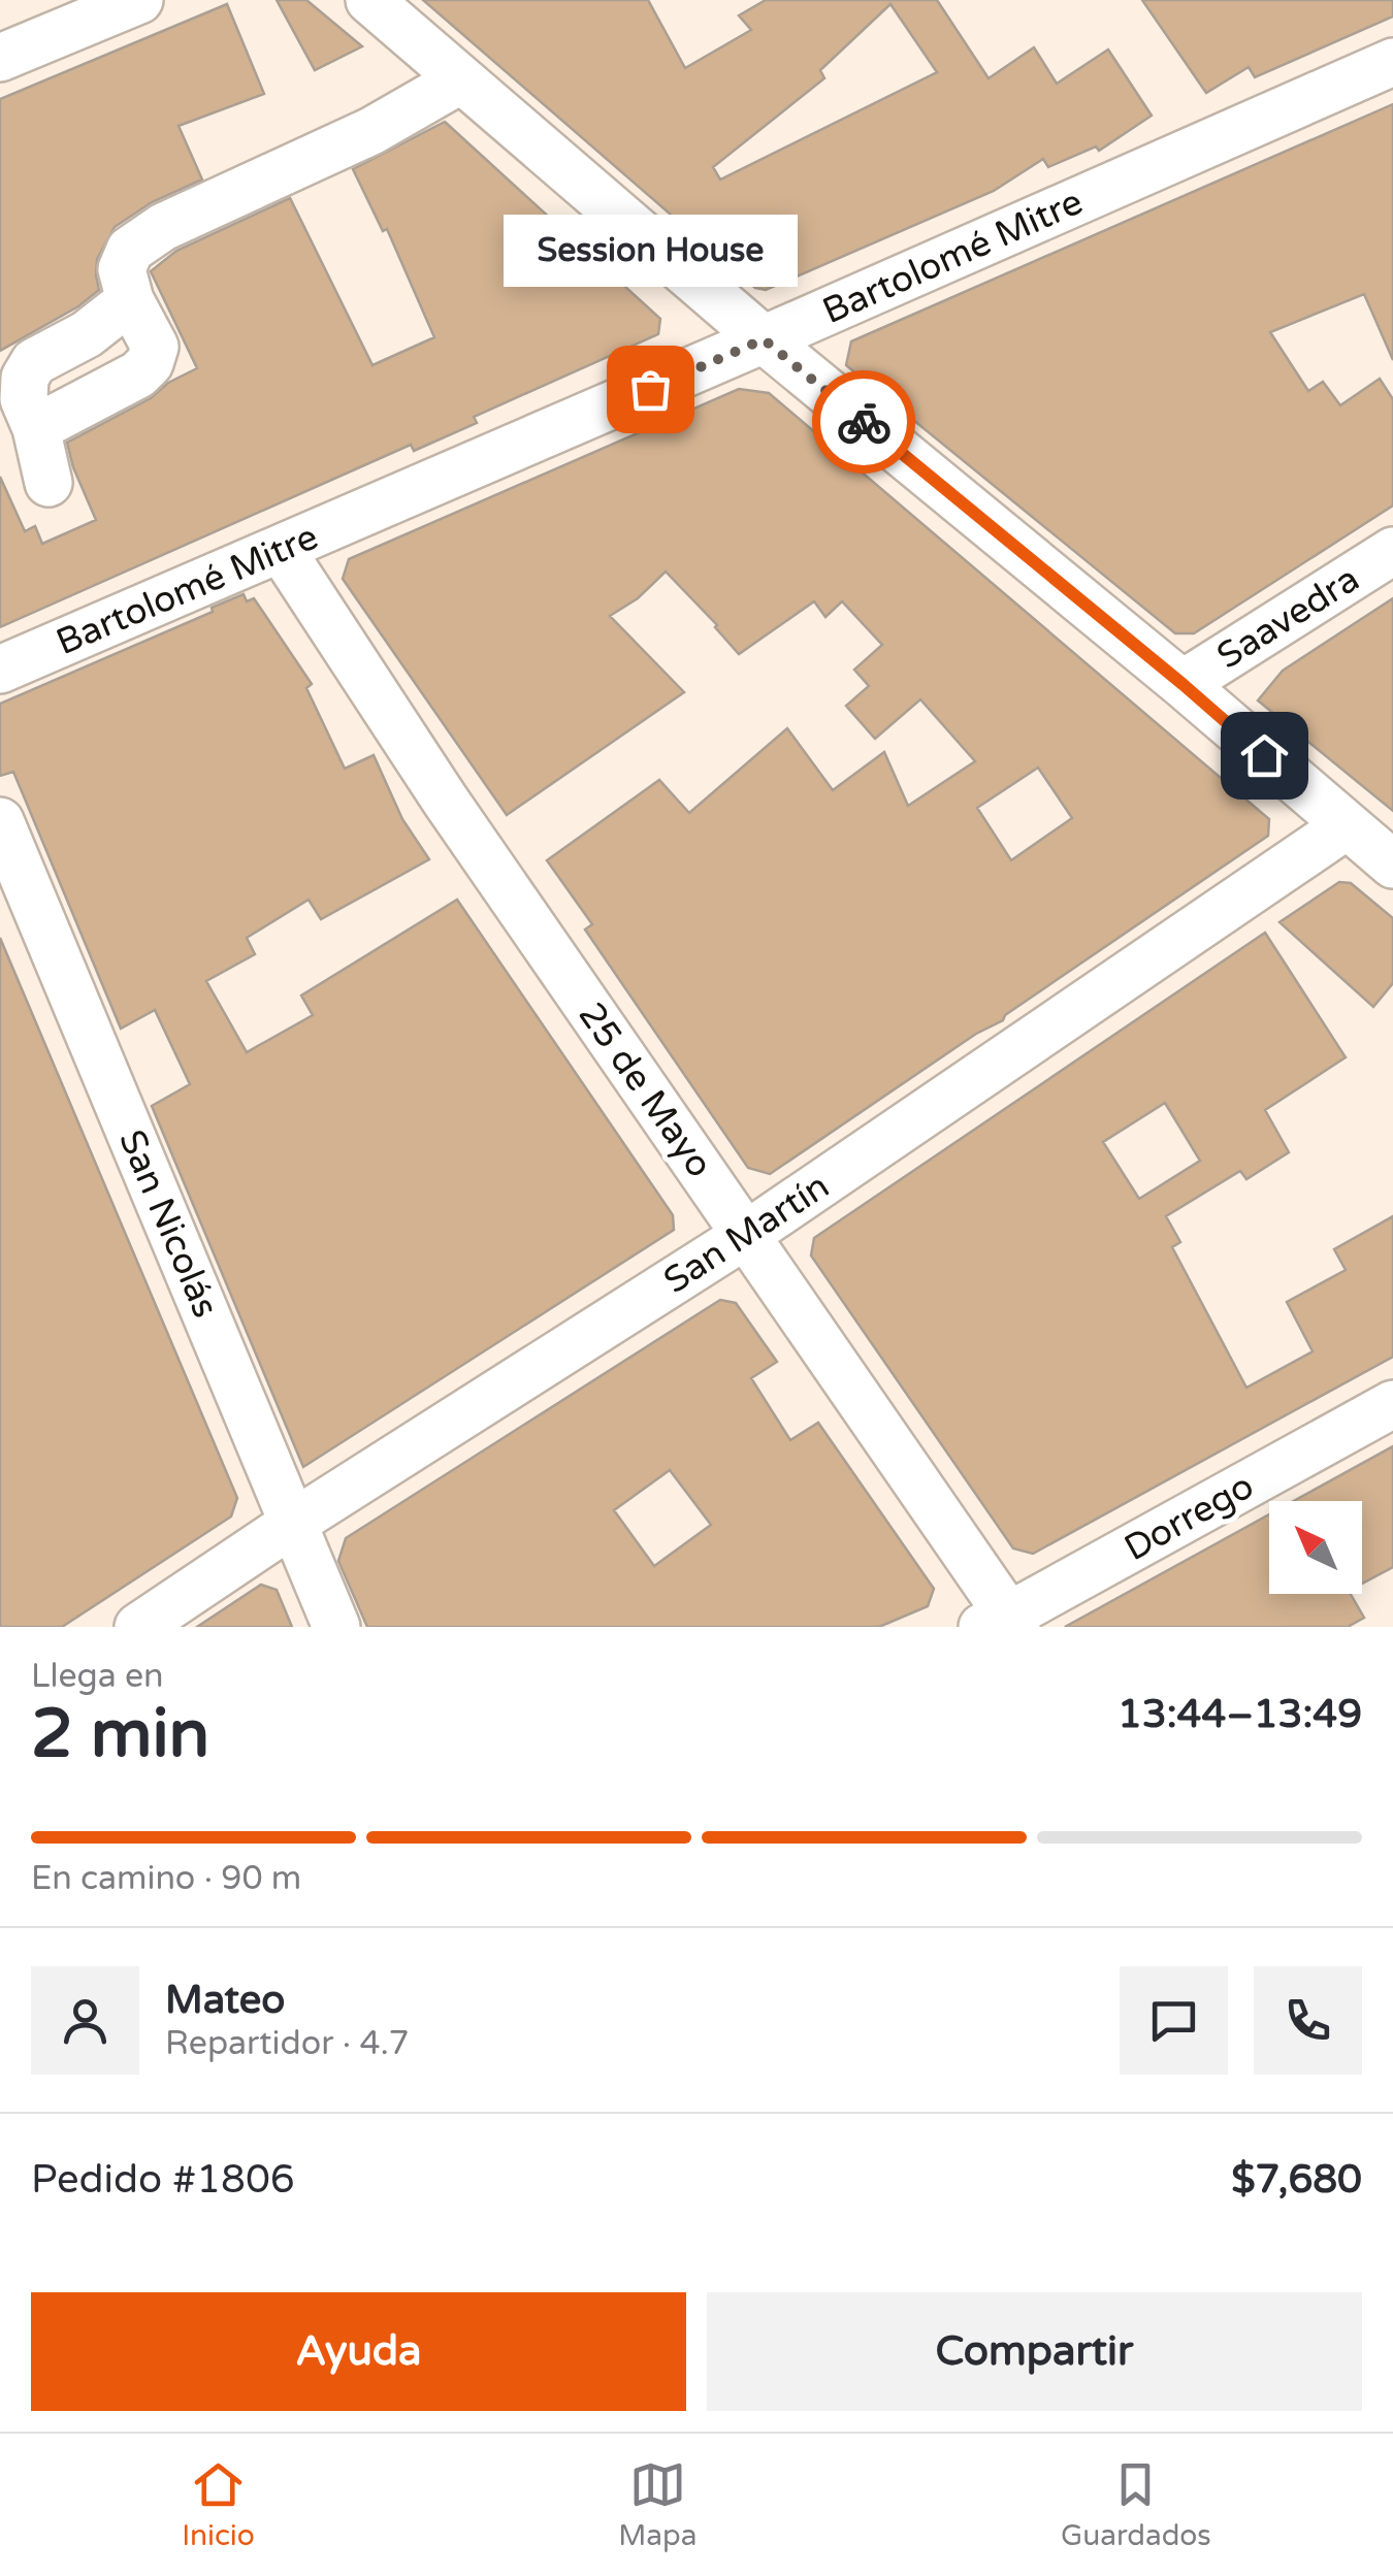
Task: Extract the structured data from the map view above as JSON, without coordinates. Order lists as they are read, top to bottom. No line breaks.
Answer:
{"streets":{"street":["Bartolomé Mitre","Saavedra","25 de Mayo","San Nicolás","San Martín","Dorrego"]},"crossings":[["Bartolomé Mitre","25 de Mayo"],["25 de Mayo","San Martín"],["25 de Mayo","Dorrego"],["San Nicolás","San Martín"]],"places":["Session House"],"north":"top left","page":{"bubble":"Session House","heading":["2 min","Llega en","13:44–13:49"],"panel":["Mateo","Repartidor · 4.7","Pedido #1806","$7,680"],"bar":"En camino · 90 m","buttons":["Ayuda","Compartir"],"tabs":["Inicio","Mapa","Guardados"]}}
